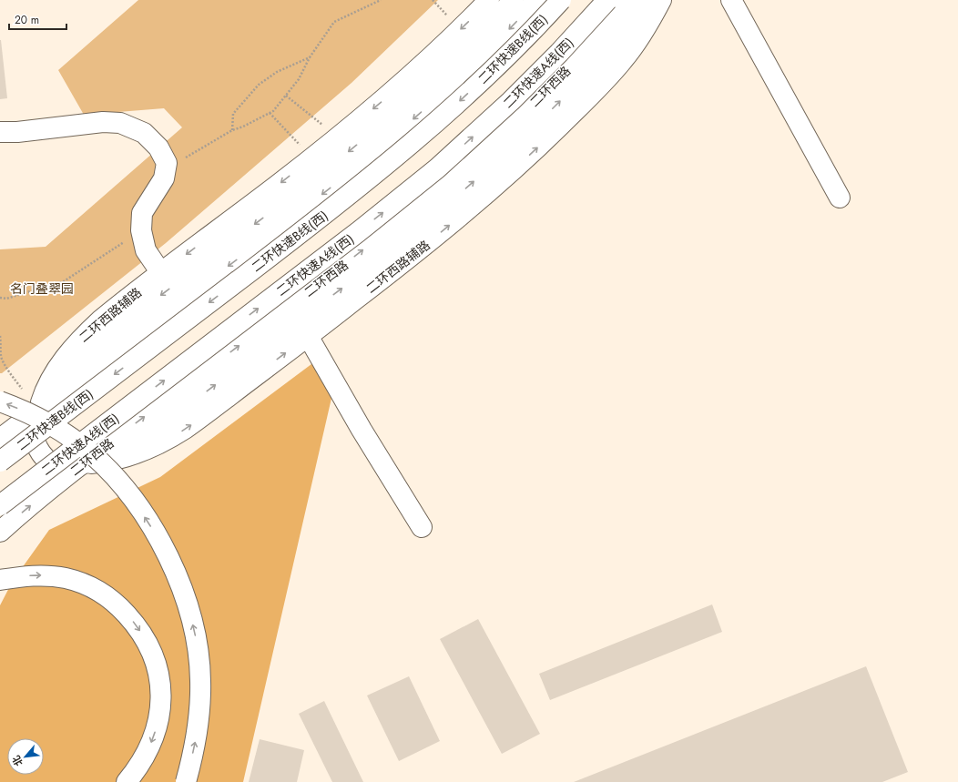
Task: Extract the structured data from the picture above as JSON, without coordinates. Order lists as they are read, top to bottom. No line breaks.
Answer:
{"streets":{"main road":["二环快速B线(西)","二环快速A线(西)","二环西路","二环西路辅路"]},"crossings":[["二环西路","二环西路辅路"]],"parks":["名门叠翠园"],"scale_bar":"20 m","north":"bottom left"}
